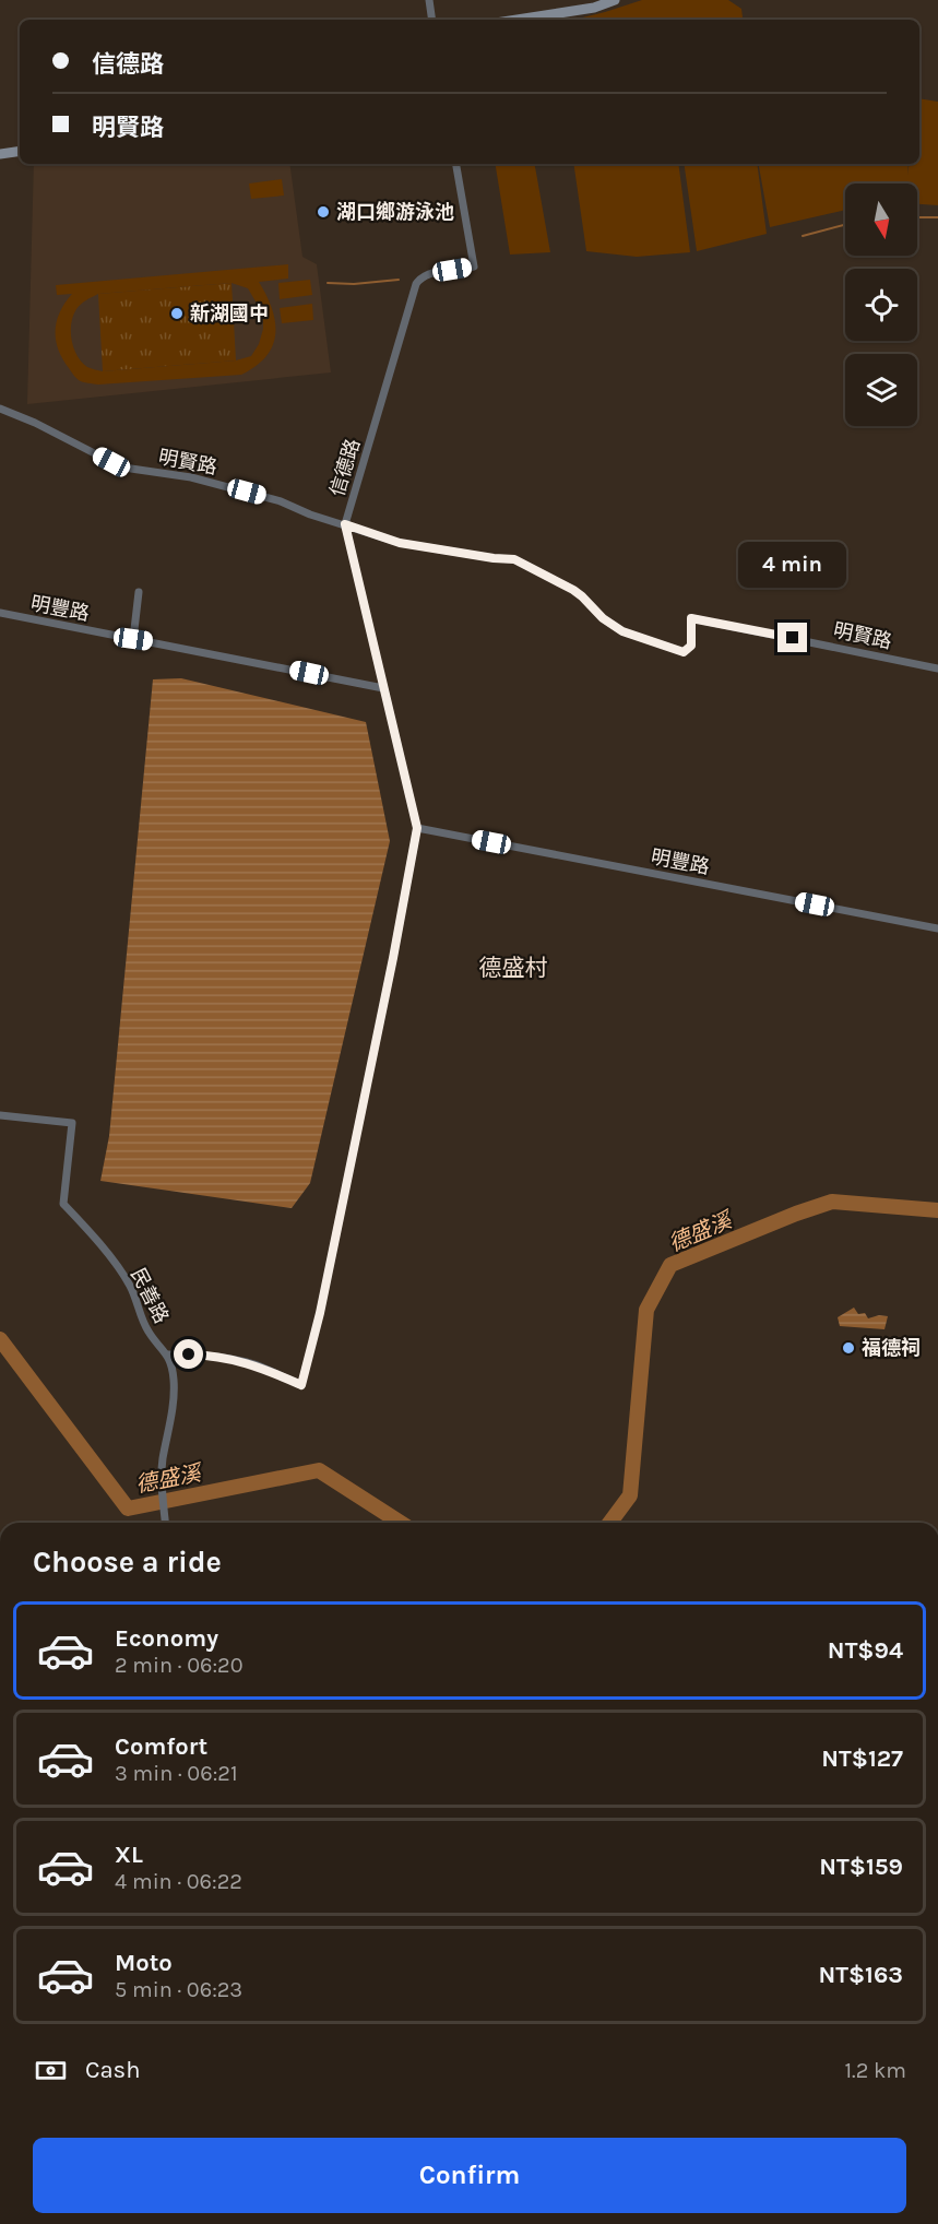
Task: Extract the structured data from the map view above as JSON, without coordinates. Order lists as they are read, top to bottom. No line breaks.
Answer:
{"streets":{"street":["明賢路","信德路","明豐路","民善路"]},"crossings":[["明賢路","信德路"],["信德路","明豐路"],["信德路","民善路"]],"districts":["德盛村"],"water":["德盛溪"],"places":["湖口鄉游泳池","新湖國中","福德祠"],"north":"bottom","page":{"banner":["信德路","明賢路"],"bubble":"4 min","heading":"Choose a ride","list":[{"name":"Economy","note":"2 min · 06:20","value":"NT$94"},{"name":"Comfort","note":"3 min · 06:21","value":"NT$127"},{"name":"XL","note":"4 min · 06:22","value":"NT$159"},{"name":"Moto","note":"5 min · 06:23","value":"NT$163"}],"pay":["Cash","1.2 km"],"buttons":"Confirm"}}
